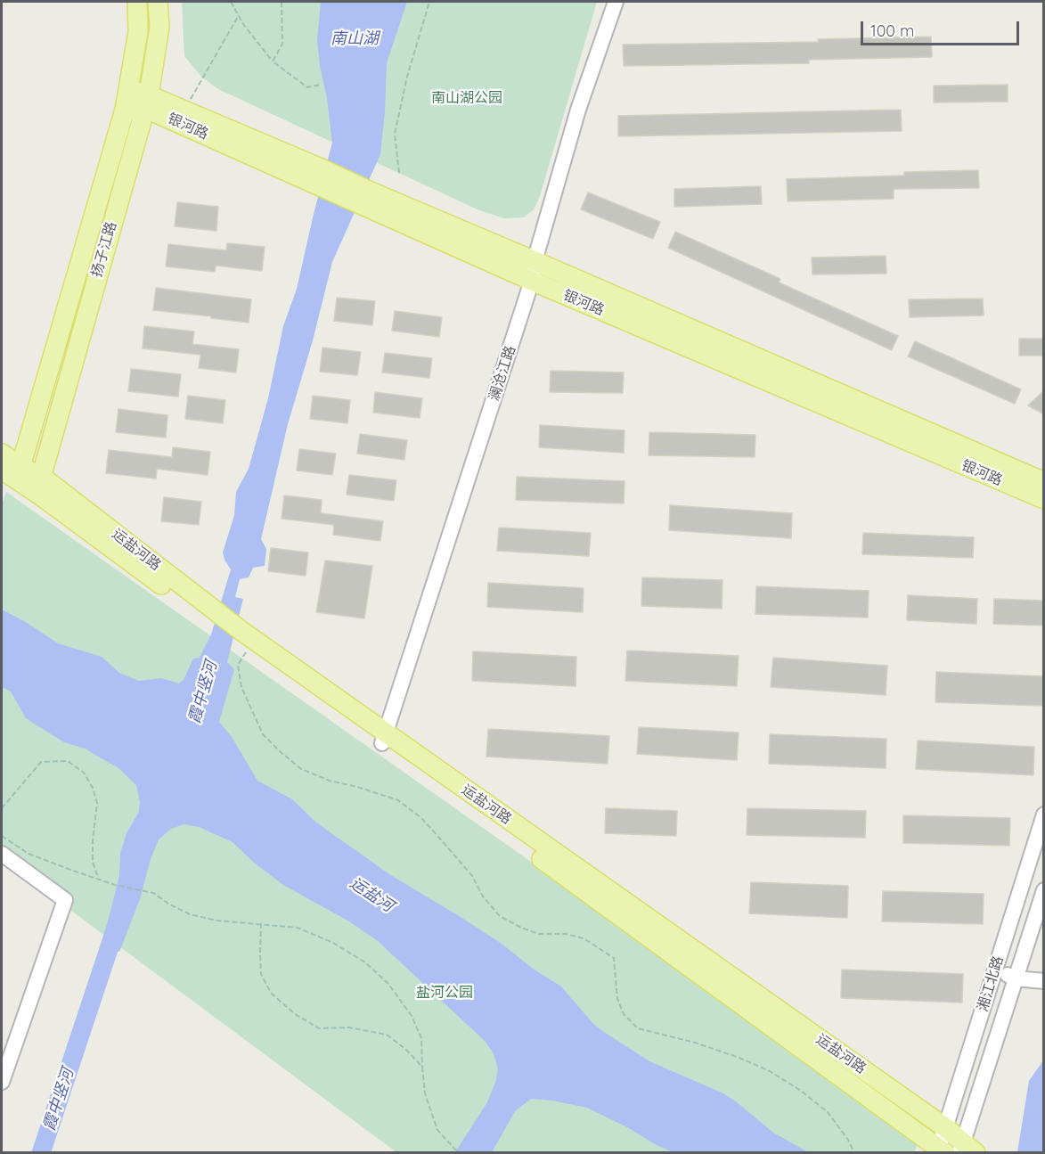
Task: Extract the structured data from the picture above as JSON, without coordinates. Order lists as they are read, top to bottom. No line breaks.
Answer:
{"streets":{"main road":["银河路","扬子江路","运盐河路"],"street":["澜沧江路","湘江北路"]},"crossings":[["银河路","扬子江路"],["银河路","澜沧江路"],["扬子江路","运盐河路"],["澜沧江路","运盐河路"],["运盐河路","湘江北路"]],"water":["南山湖","霞中竖河","运盐河"],"parks":["南山湖公园","盐河公园"],"scale_bar":"100 m"}
